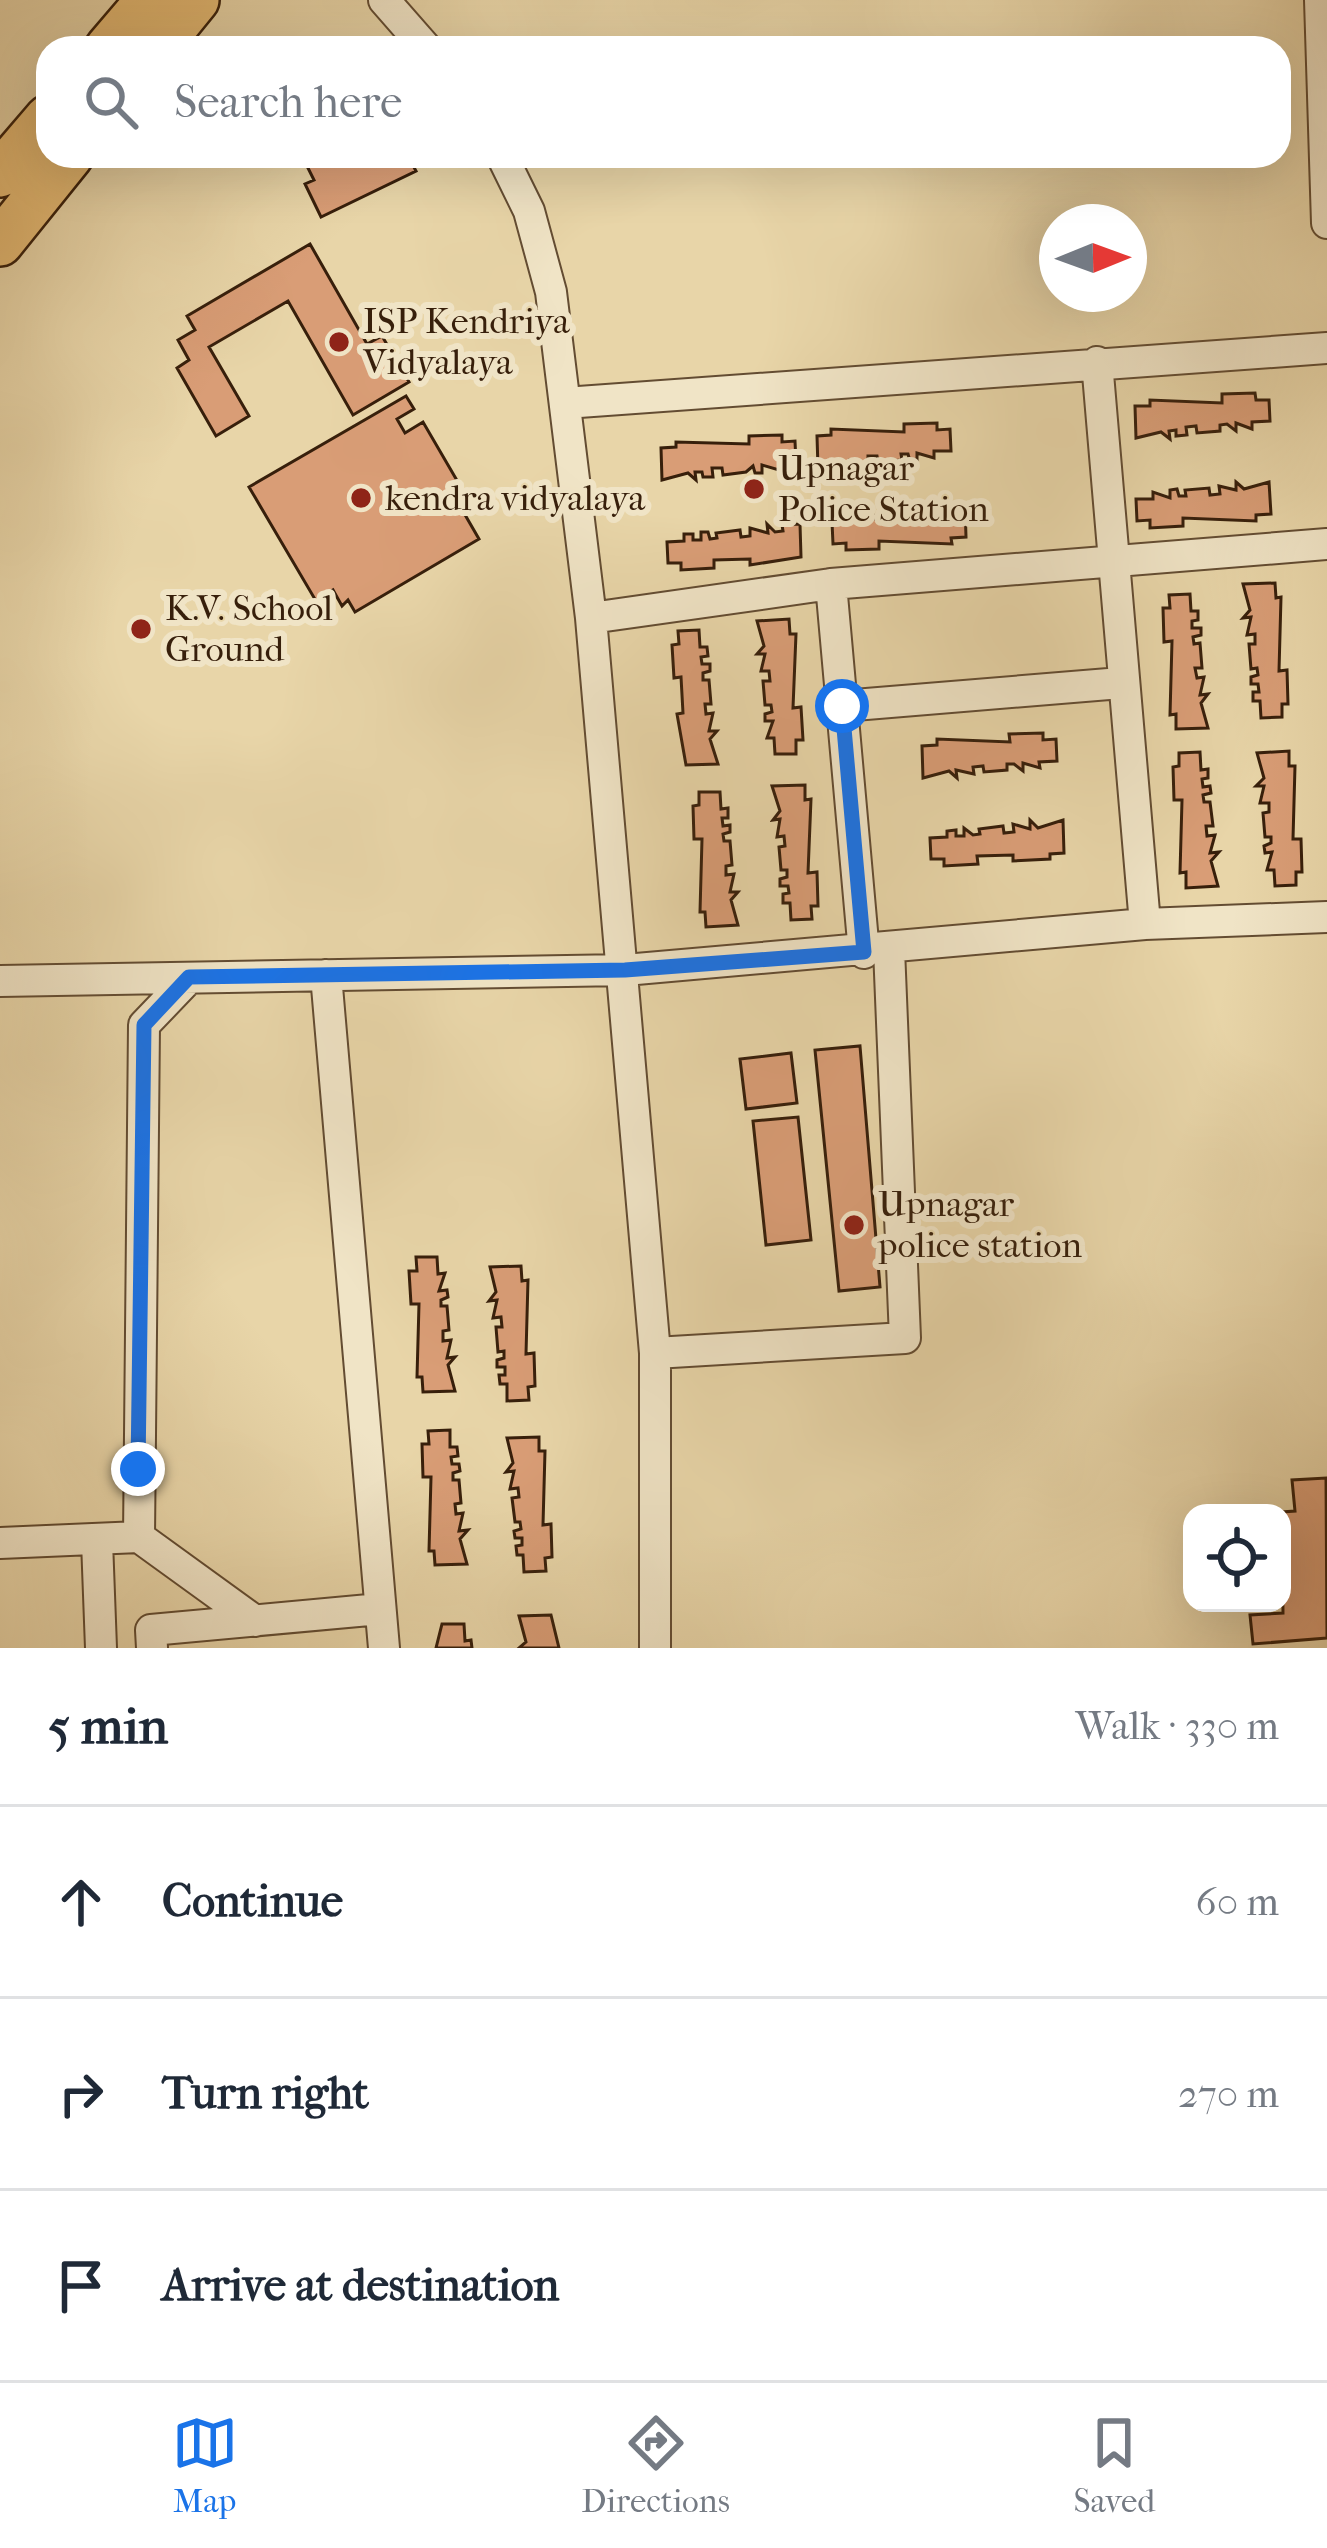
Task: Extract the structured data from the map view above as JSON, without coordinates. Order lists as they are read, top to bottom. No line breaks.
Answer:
{"places":["ISP Kendriya Vidyalaya","Upnagar Police Station","kendra vidyalaya","K.V. School Ground","Upnagar police station"],"north":"right","page":{"search":"Search here","heading":["5 min","Walk · 330 m"],"list":[["Continue","60 m"],["Turn right","270 m"],"Arrive at destination"],"nav":["Map","Directions","Saved"]}}
